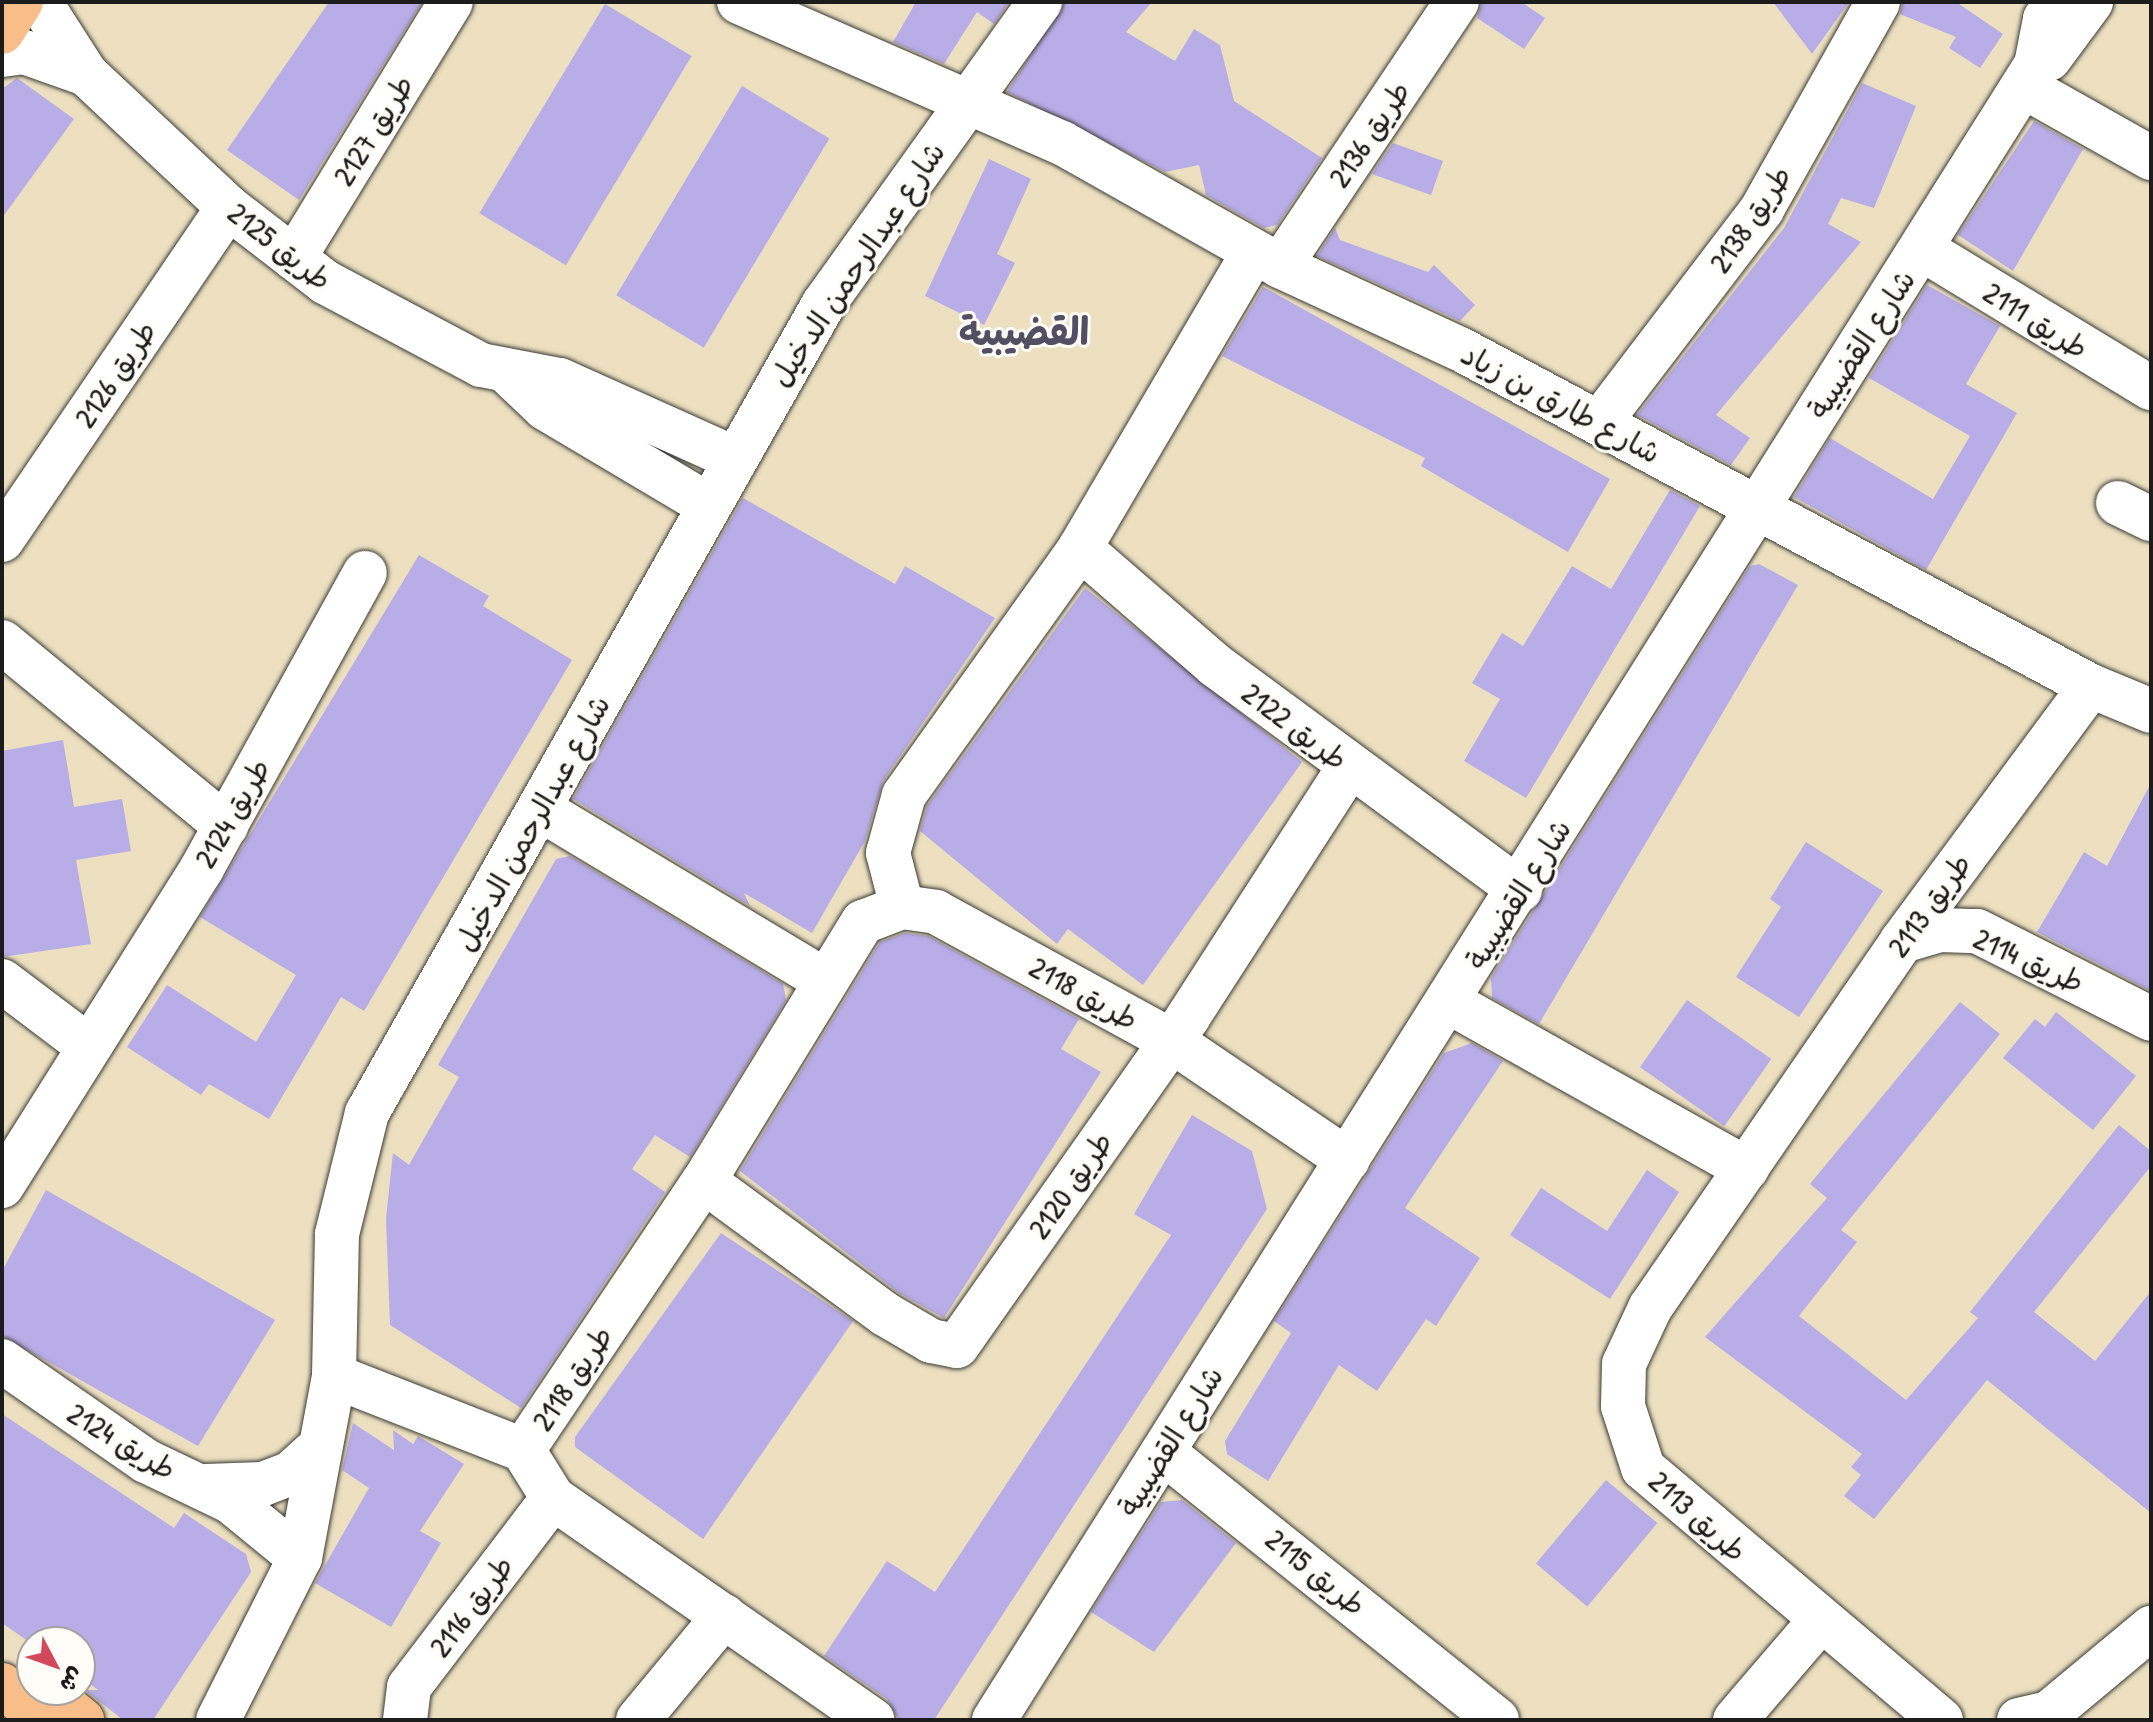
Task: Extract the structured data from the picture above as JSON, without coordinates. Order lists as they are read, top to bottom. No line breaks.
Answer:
{"streets":{"street":["طريق 2127","طريق 2136","طريق 2138","طريق 2125","شارع عبدالرحمن الدخيل","طريق 2111","شارع القضيبية","طريق 2126","شارع طارق بن زياد","طريق 2122","طريق 2124","طريق 2113","طريق 2114","طريق 2118","طريق 2120","طريق 2115","طريق 2116"]},"crossings":[["طريق 2127","طريق 2125"],["طريق 2136","شارع طارق بن زياد"],["طريق 2138","شارع طارق بن زياد"],["طريق 2125","شارع عبدالرحمن الدخيل"],["طريق 2125","طريق 2126"],["شارع عبدالرحمن الدخيل","شارع طارق بن زياد"],["شارع عبدالرحمن الدخيل","طريق 2124"],["طريق 2111","شارع القضيبية"],["شارع القضيبية","شارع طارق بن زياد"],["شارع القضيبية","طريق 2122"],["شارع القضيبية","طريق 2118"],["شارع القضيبية","طريق 2115"],["شارع طارق بن زياد","طريق 2113"],["طريق 2122","طريق 2120"],["طريق 2113","طريق 2114"],["طريق 2118","طريق 2120"]],"districts":["القضيبية"],"north":"bottom right"}
